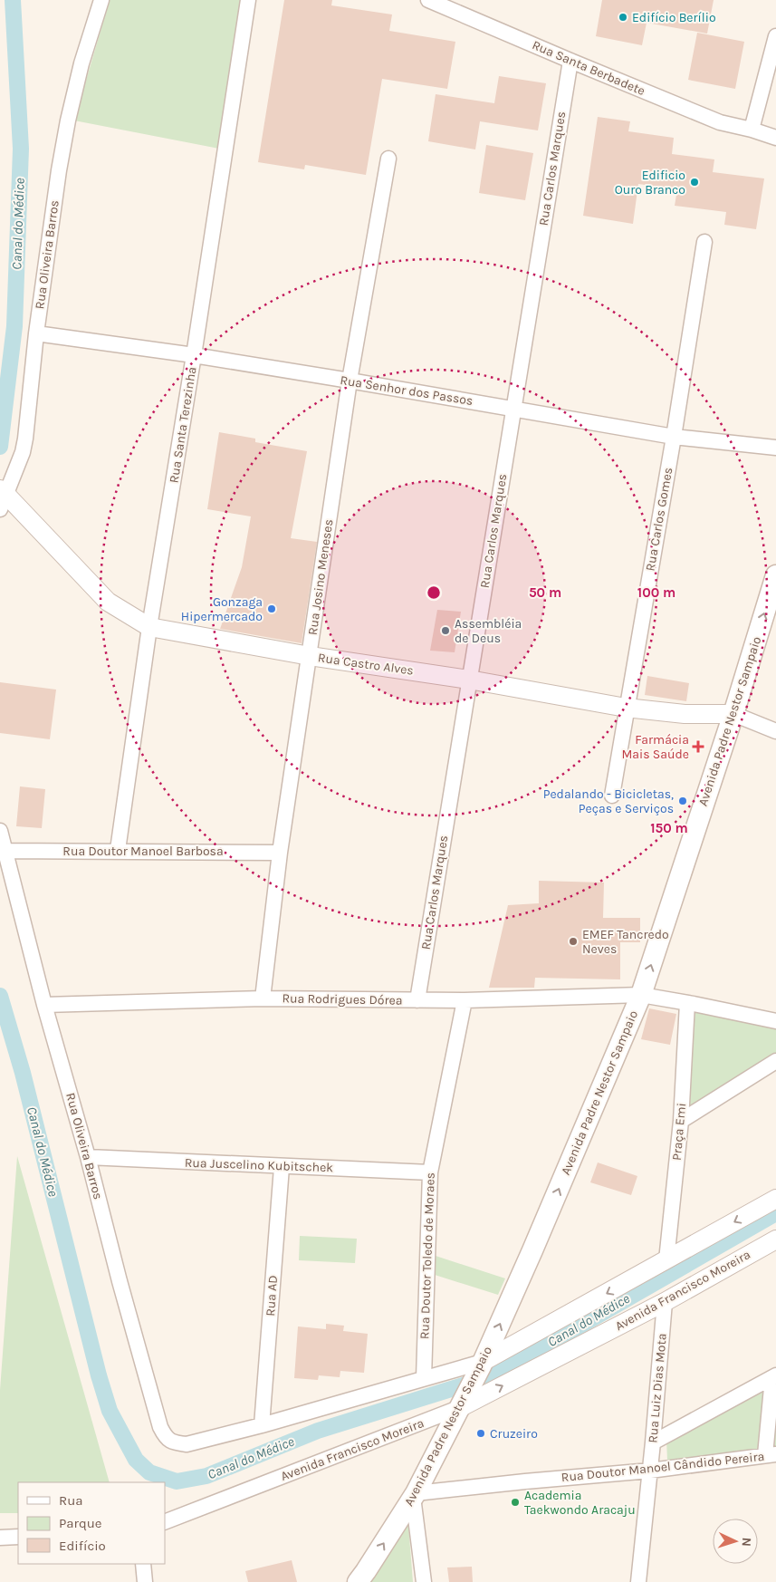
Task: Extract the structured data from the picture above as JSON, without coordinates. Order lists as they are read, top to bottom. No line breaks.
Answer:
{"streets":{"main road":["Avenida Padre Nestor Sampaio"],"street":["Rua Santa Berbadete","Rua Carlos Marques","Rua Oliveira Barros","Rua Senhor dos Passos","Rua Santa Terezinha","Rua Carlos Gomes","Rua Josino Meneses","Rua Castro Alves","Rua Doutor Manoel Barbosa","Rua Rodrigues Dórea","Praça Emi","Rua Juscelino Kubitschek","Rua Doutor Toledo de Moraes","Avenida Francisco Moreira","Rua AD","Rua Luiz Dias Mota","Rua Doutor Manoel Cândido Pereira"]},"crossings":[["Rua Santa Berbadete","Rua Carlos Marques"],["Rua Carlos Marques","Rua Senhor dos Passos"],["Rua Carlos Marques","Rua Castro Alves"],["Rua Carlos Marques","Rua Rodrigues Dórea"],["Rua Oliveira Barros","Rua Senhor dos Passos"],["Rua Oliveira Barros","Rua Castro Alves"],["Rua Oliveira Barros","Rua Doutor Manoel Barbosa"],["Rua Oliveira Barros","Rua Rodrigues Dórea"],["Rua Oliveira Barros","Rua Juscelino Kubitschek"],["Rua Oliveira Barros","Rua AD"],["Rua Senhor dos Passos","Rua Santa Terezinha"],["Rua Senhor dos Passos","Rua Carlos Gomes"],["Rua Senhor dos Passos","Rua Josino Meneses"],["Rua Santa Terezinha","Rua Castro Alves"],["Rua Santa Terezinha","Rua Doutor Manoel Barbosa"],["Rua Carlos Gomes","Rua Castro Alves"],["Rua Josino Meneses","Rua Castro Alves"],["Rua Josino Meneses","Rua Doutor Manoel Barbosa"],["Rua Josino Meneses","Rua Rodrigues Dórea"],["Rua Castro Alves","Avenida Padre Nestor Sampaio"],["Avenida Padre Nestor Sampaio","Rua Rodrigues Dórea"],["Avenida Padre Nestor Sampaio","Avenida Francisco Moreira"],["Avenida Padre Nestor Sampaio","Rua Doutor Manoel Cândido Pereira"],["Rua Rodrigues Dórea","Praça Emi"],["Rua Rodrigues Dórea","Rua Doutor Toledo de Moraes"],["Rua Juscelino Kubitschek","Rua Doutor Toledo de Moraes"],["Rua Juscelino Kubitschek","Rua AD"],["Avenida Francisco Moreira","Rua Luiz Dias Mota"],["Rua Luiz Dias Mota","Rua Doutor Manoel Cândido Pereira"]],"one_way":["Avenida Padre Nestor Sampaio"],"water":["Canal do Médice"],"places":{"other":["Edifício Berílio","Edificio Ouro Branco","Gonzaga Hipermercado","Assembléia de Deus","Pedalando - Bicicletas, Peças e Serviços","EMEF Tancredo Neves","Cruzeiro","Academia Taekwondo Aracaju"],"health":["Farmácia Mais Saúde"]},"legend":["Rua","Parque","Edifício"],"north":"right","rings":["50 m","100 m","150 m"]}
